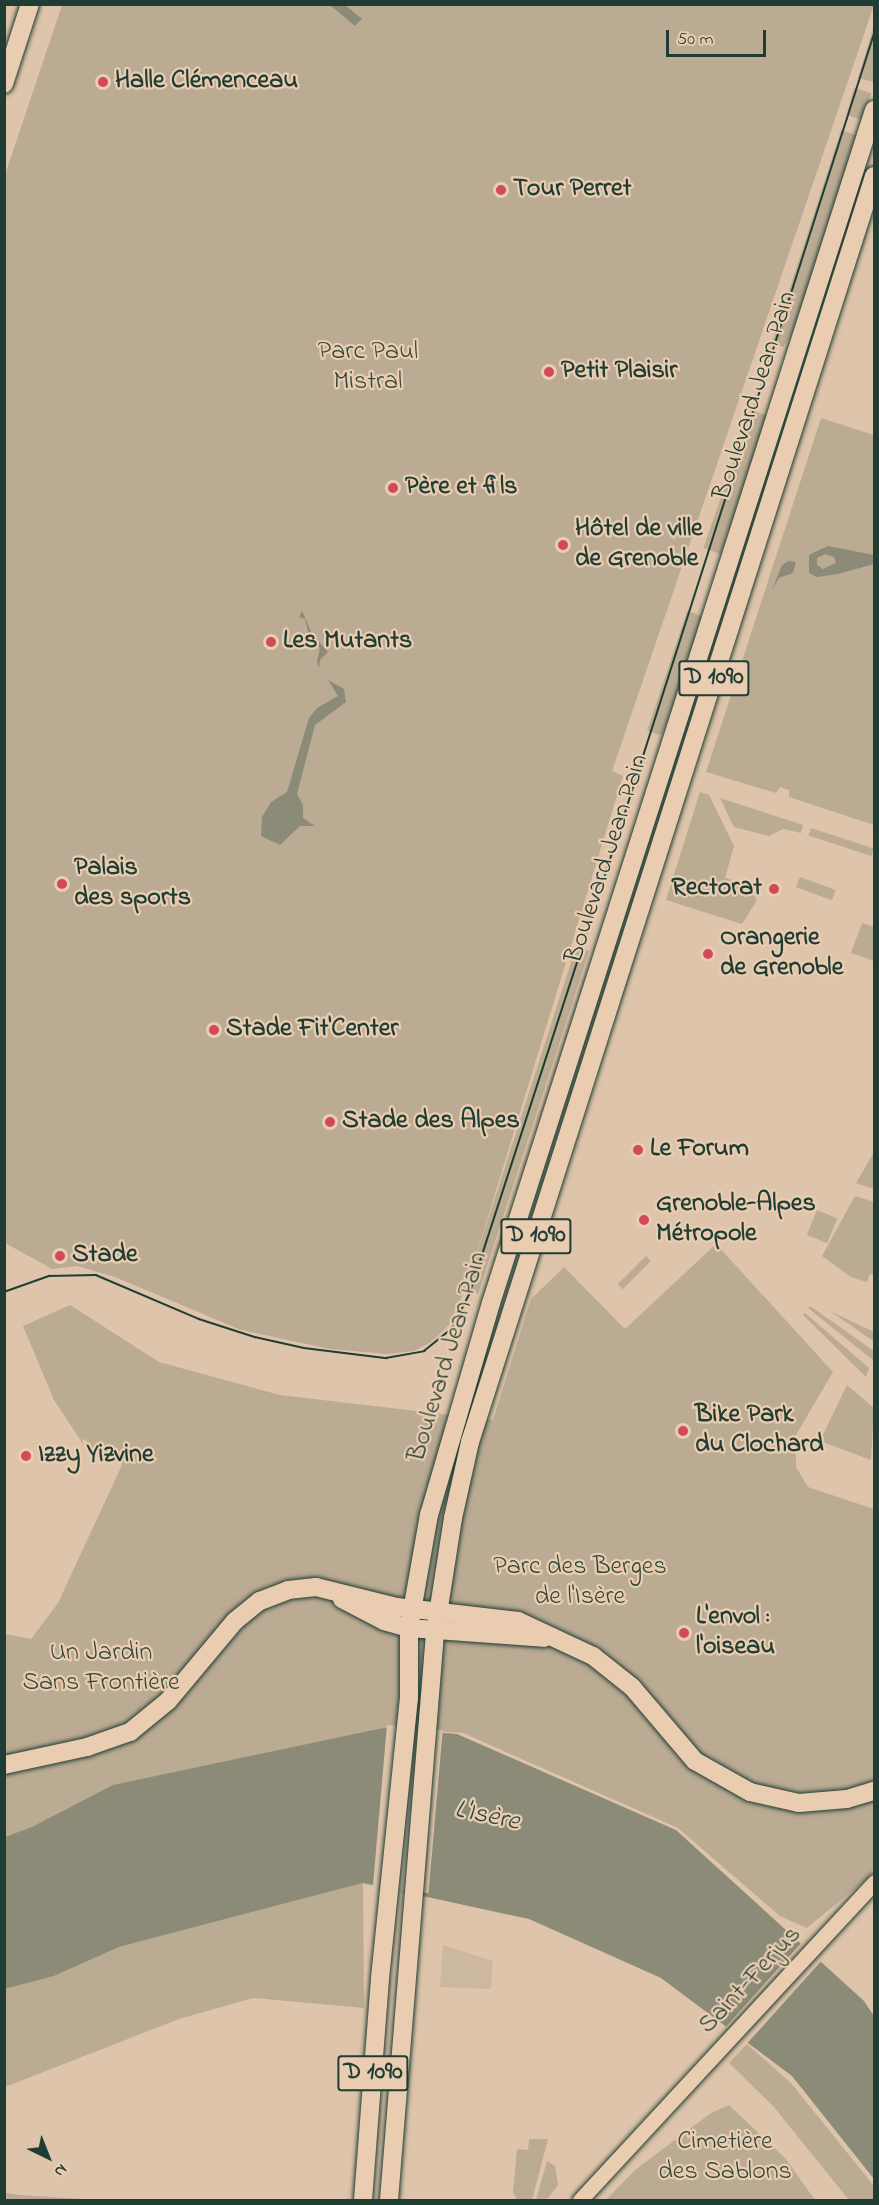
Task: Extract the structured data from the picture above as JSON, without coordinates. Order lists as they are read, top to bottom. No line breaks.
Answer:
{"streets":{"main road":["Boulevard Jean Pain","D 1090"],"street":["Saint-Ferjus"]},"crossings":[["Boulevard Jean Pain","D 1090"]],"water":["L'Isère"],"parks":["Parc Paul Mistral","Parc des Berges de l'Isère","Un Jardin Sans Frontière","Cimetière des Sablons"],"places":["Halle Clémenceau","Tour Perret","Petit Plaisir","Père et fils","Hôtel de ville de Grenoble","Les Mutants","Palais des sports","Rectorat","Orangerie de Grenoble","Stade Fit'Center","Stade des Alpes","Le Forum","Grenoble-Alpes Métropole","Stade","Bike Park du Clochard","Izzy Yizvine","L'envol : l'oiseau"],"scale_bar":"50 m","north":"bottom right"}
